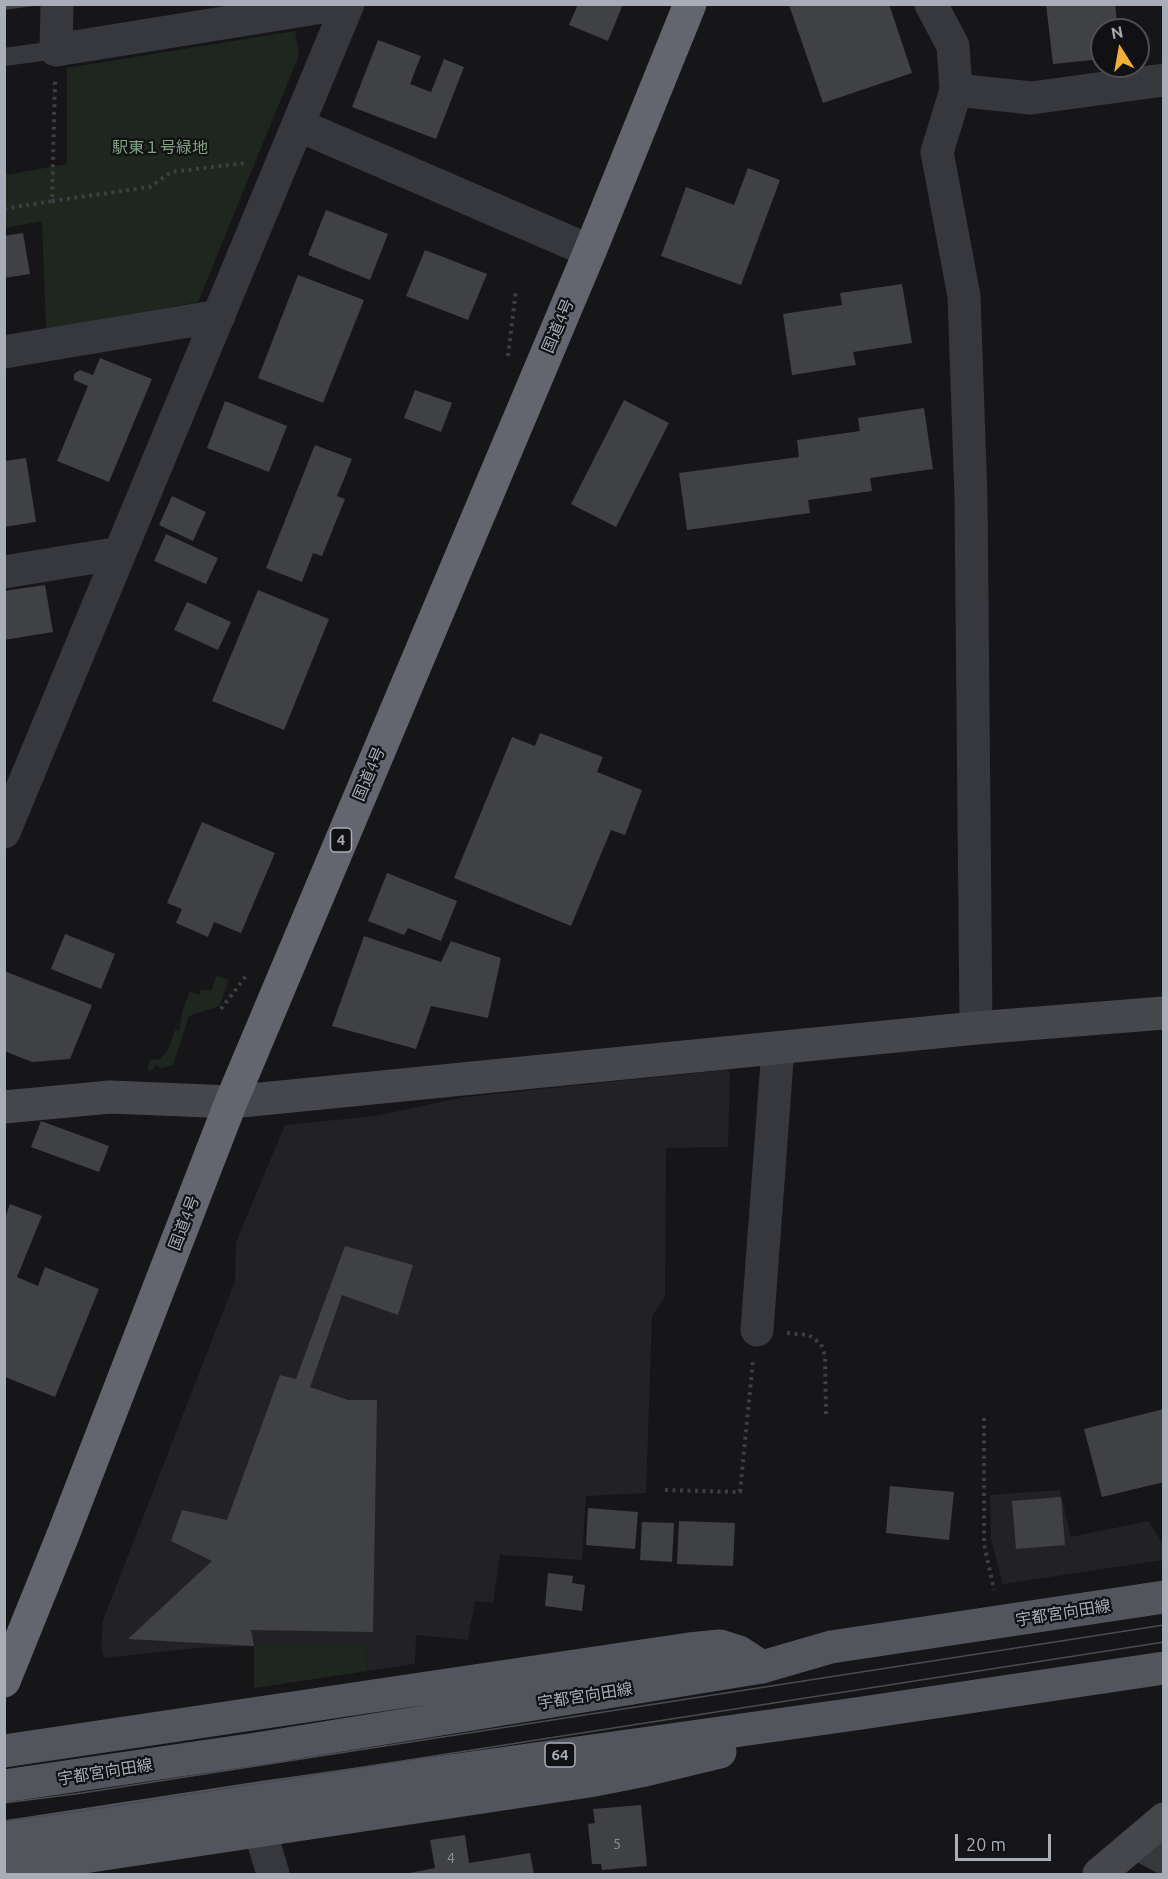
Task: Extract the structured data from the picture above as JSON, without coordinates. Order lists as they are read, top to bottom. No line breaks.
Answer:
{"streets":{"highway":["国道4号","4"],"main road":["宇都宮向田線","64"]},"parks":["駅東１号緑地"],"house_numbers":["5","4"],"scale_bar":"20 m","north":"top"}
